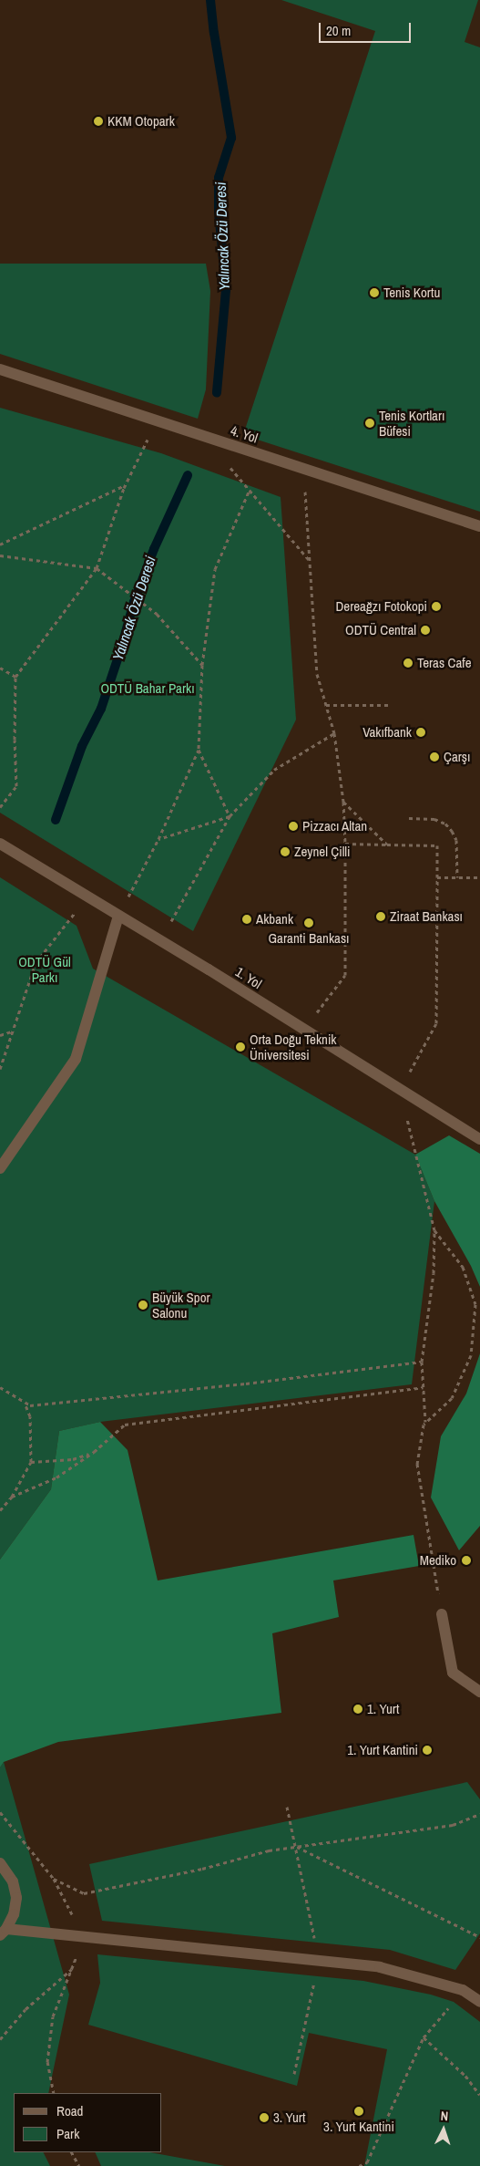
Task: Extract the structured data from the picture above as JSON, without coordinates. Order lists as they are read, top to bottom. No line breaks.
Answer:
{"streets":{"street":["4. Yol","1. Yol"]},"water":["Yalıncak Özü Deresi"],"parks":["ODTÜ Bahar Parkı","ODTÜ Gül Parkı"],"places":["KKM Otopark","Tenis Kortu","Tenis Kortları Büfesi","Dereağzı Fotokopi","ODTÜ Central","Teras Cafe","Vakıfbank","Çarşı","Pizzacı Altan","Zeynel Çilli","Ziraat Bankası","Akbank","Garanti Bankası","Orta Doğu Teknik Üniversitesi","Büyük Spor Salonu","Mediko","1. Yurt","1. Yurt Kantini","3. Yurt Kantini","3. Yurt"],"legend":["Road","Park"],"scale_bar":"20 m","north":"top"}
